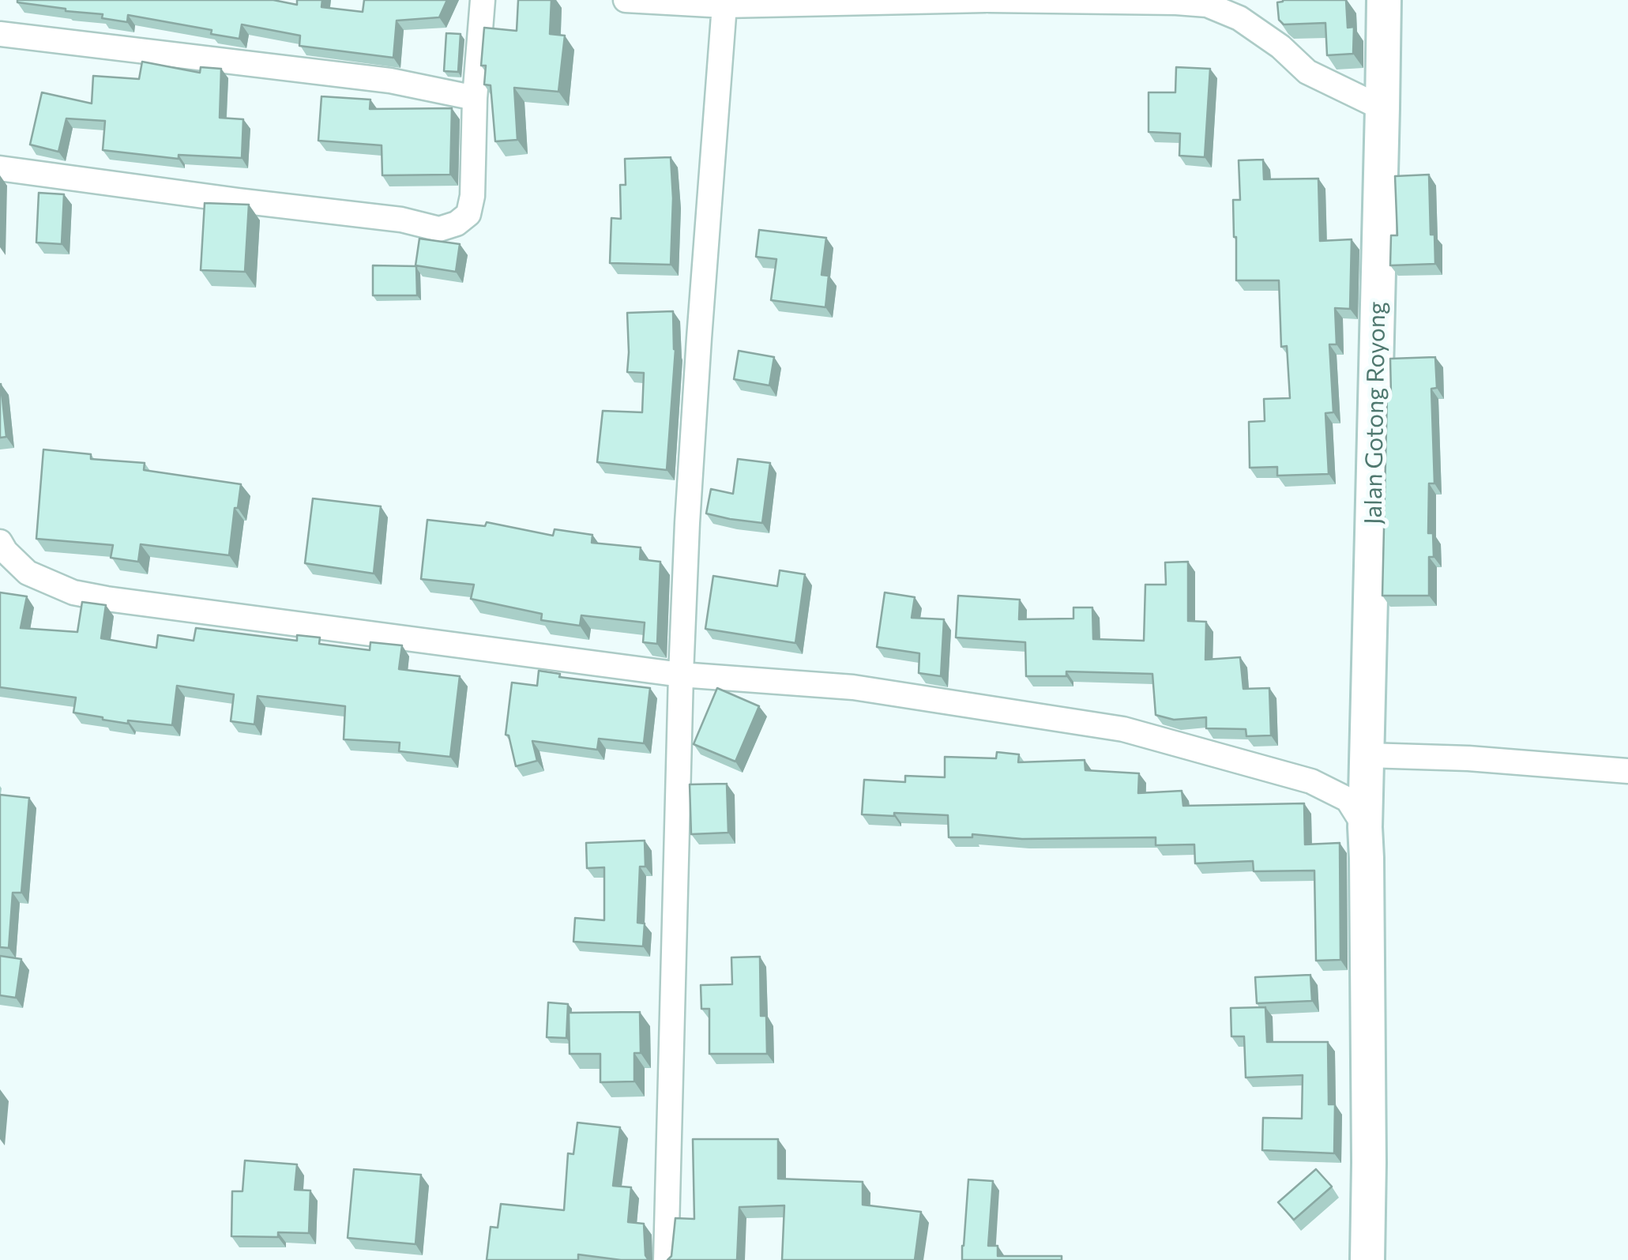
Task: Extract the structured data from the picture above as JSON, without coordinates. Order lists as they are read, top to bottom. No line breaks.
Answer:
{"streets":{"street":["Jalan Gotong Royong"]}}
